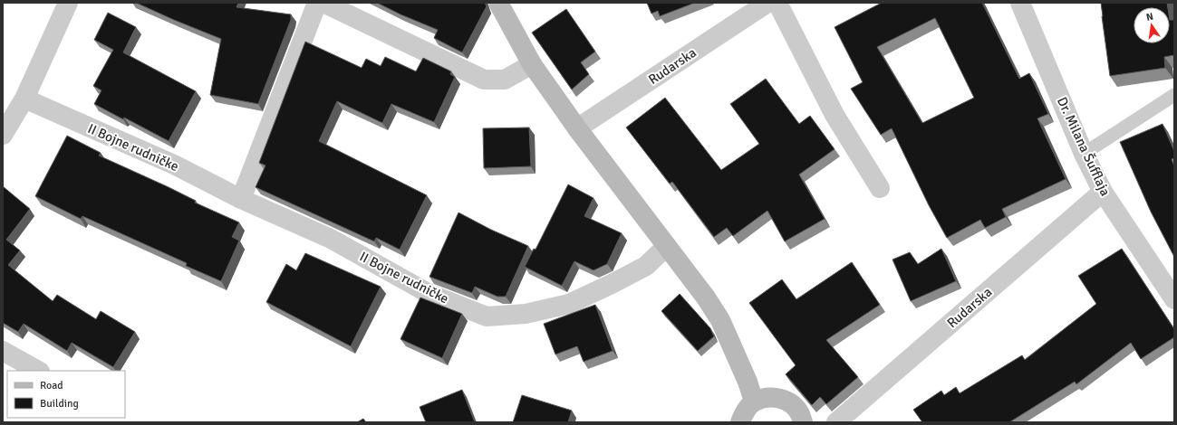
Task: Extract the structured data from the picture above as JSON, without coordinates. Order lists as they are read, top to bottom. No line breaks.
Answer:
{"streets":{"street":["Rudarska","Dr. Milana Šufflaja","II Bojne rudničke"]},"crossings":[["Rudarska","Dr. Milana Šufflaja"]],"legend":["Road","Building"],"north":"top"}
